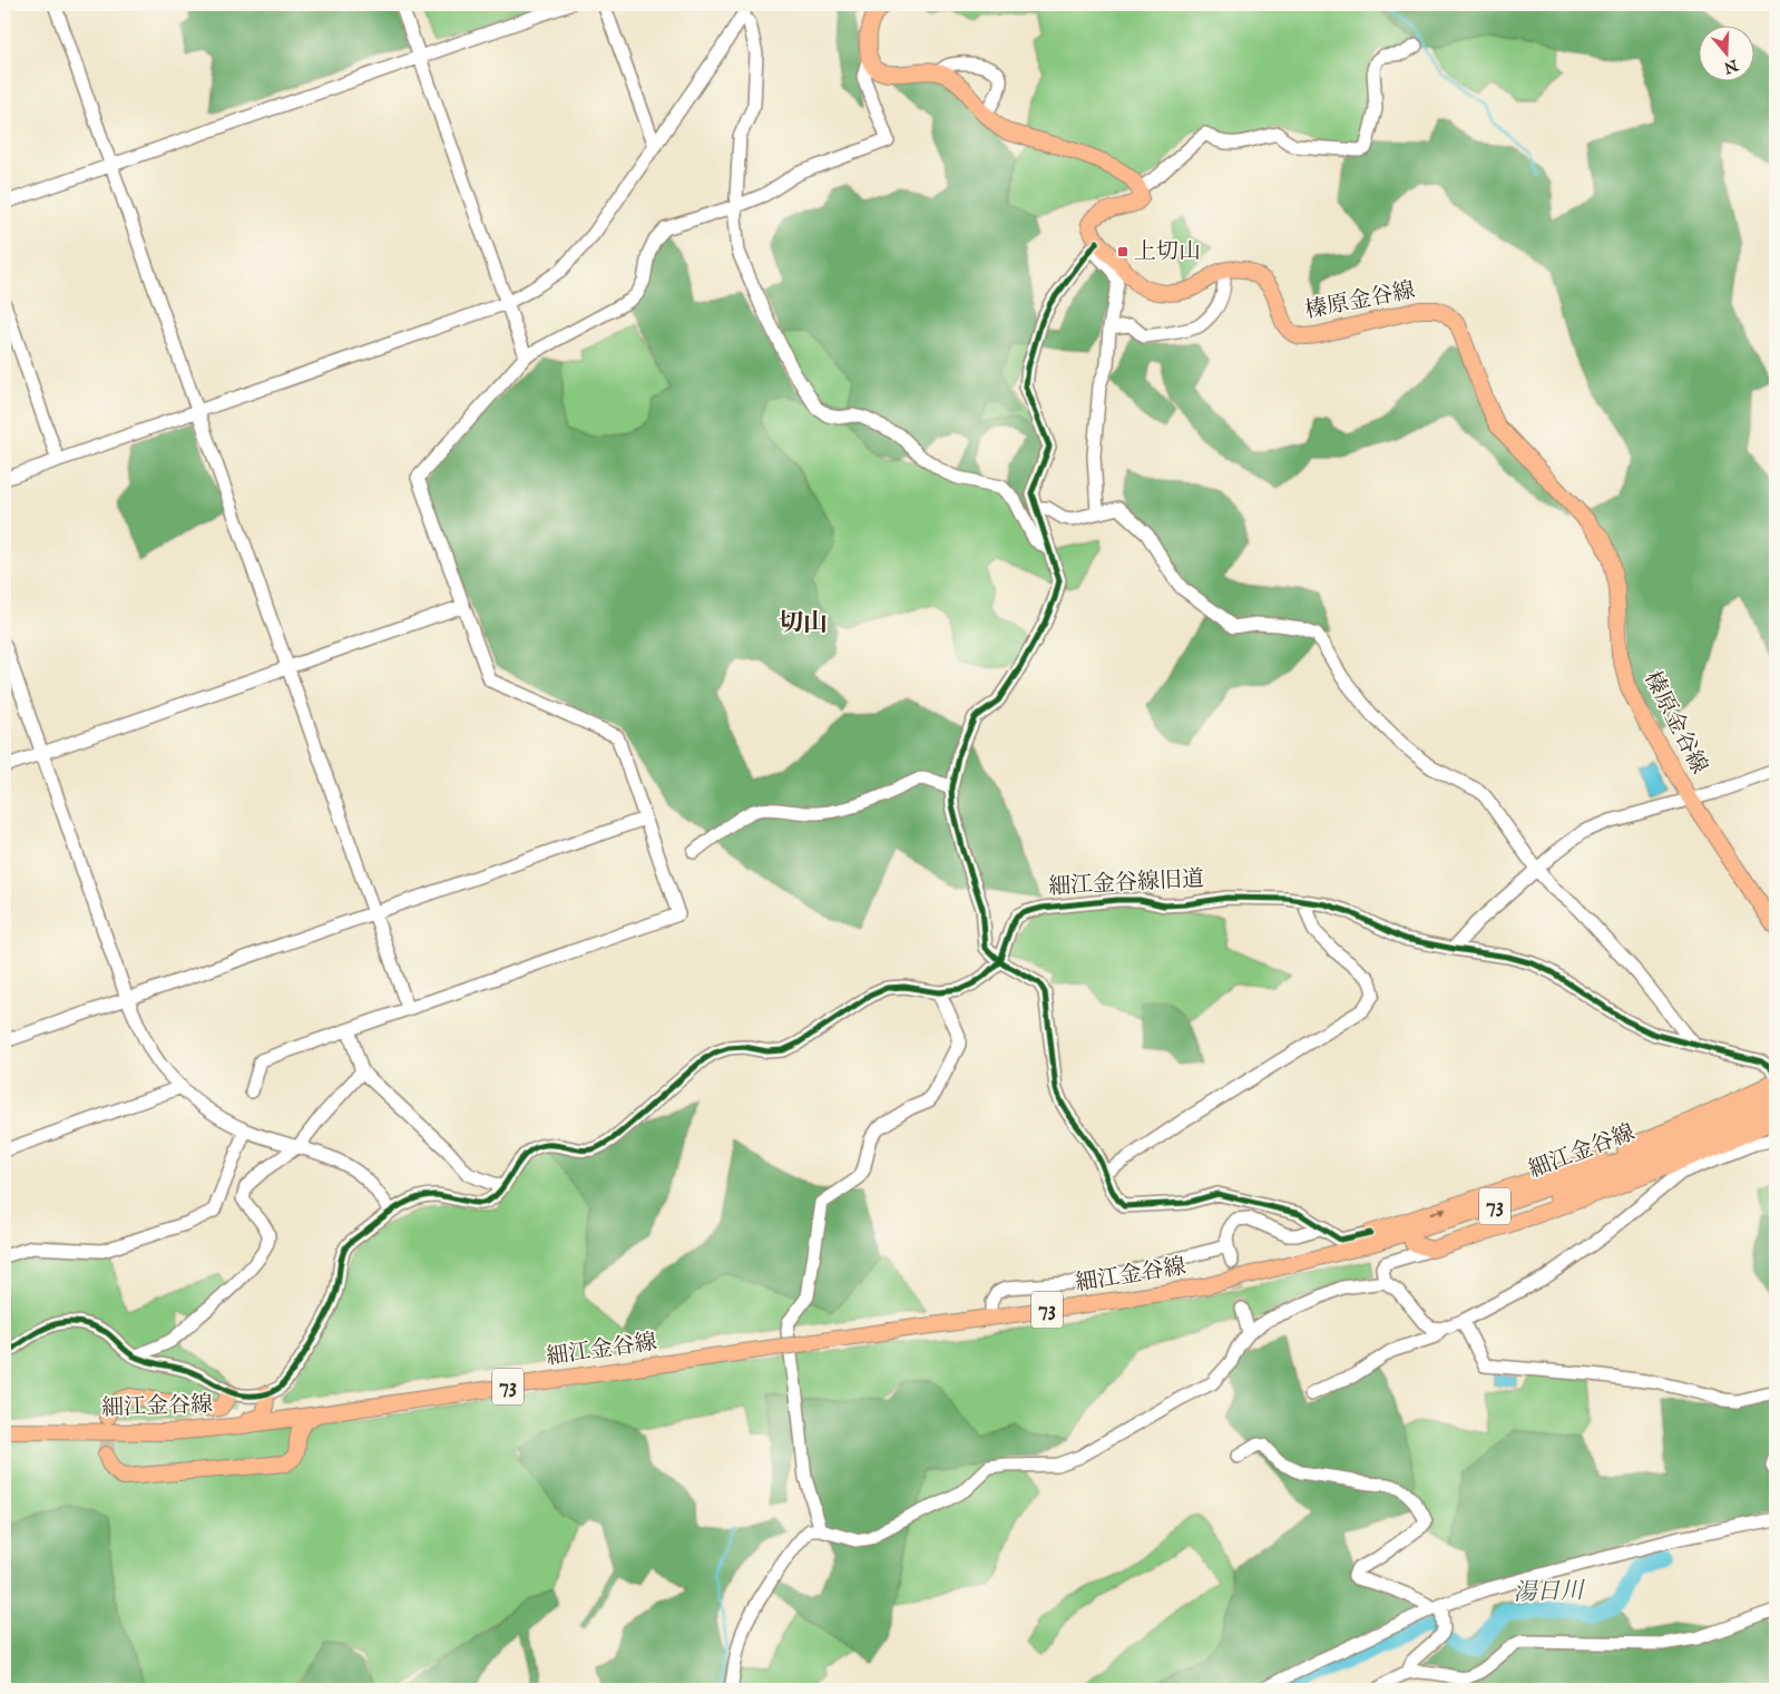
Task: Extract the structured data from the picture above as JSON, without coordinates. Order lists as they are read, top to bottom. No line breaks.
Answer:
{"streets":{"main road":["榛原金谷線","細江金谷線","73"],"street":["細江金谷線旧道"]},"crossings":[["細江金谷線旧道","73"],["細江金谷線","73"]],"districts":["切山"],"water":["湯日川"],"places":{"transit":["上切山"]},"north":"bottom"}
